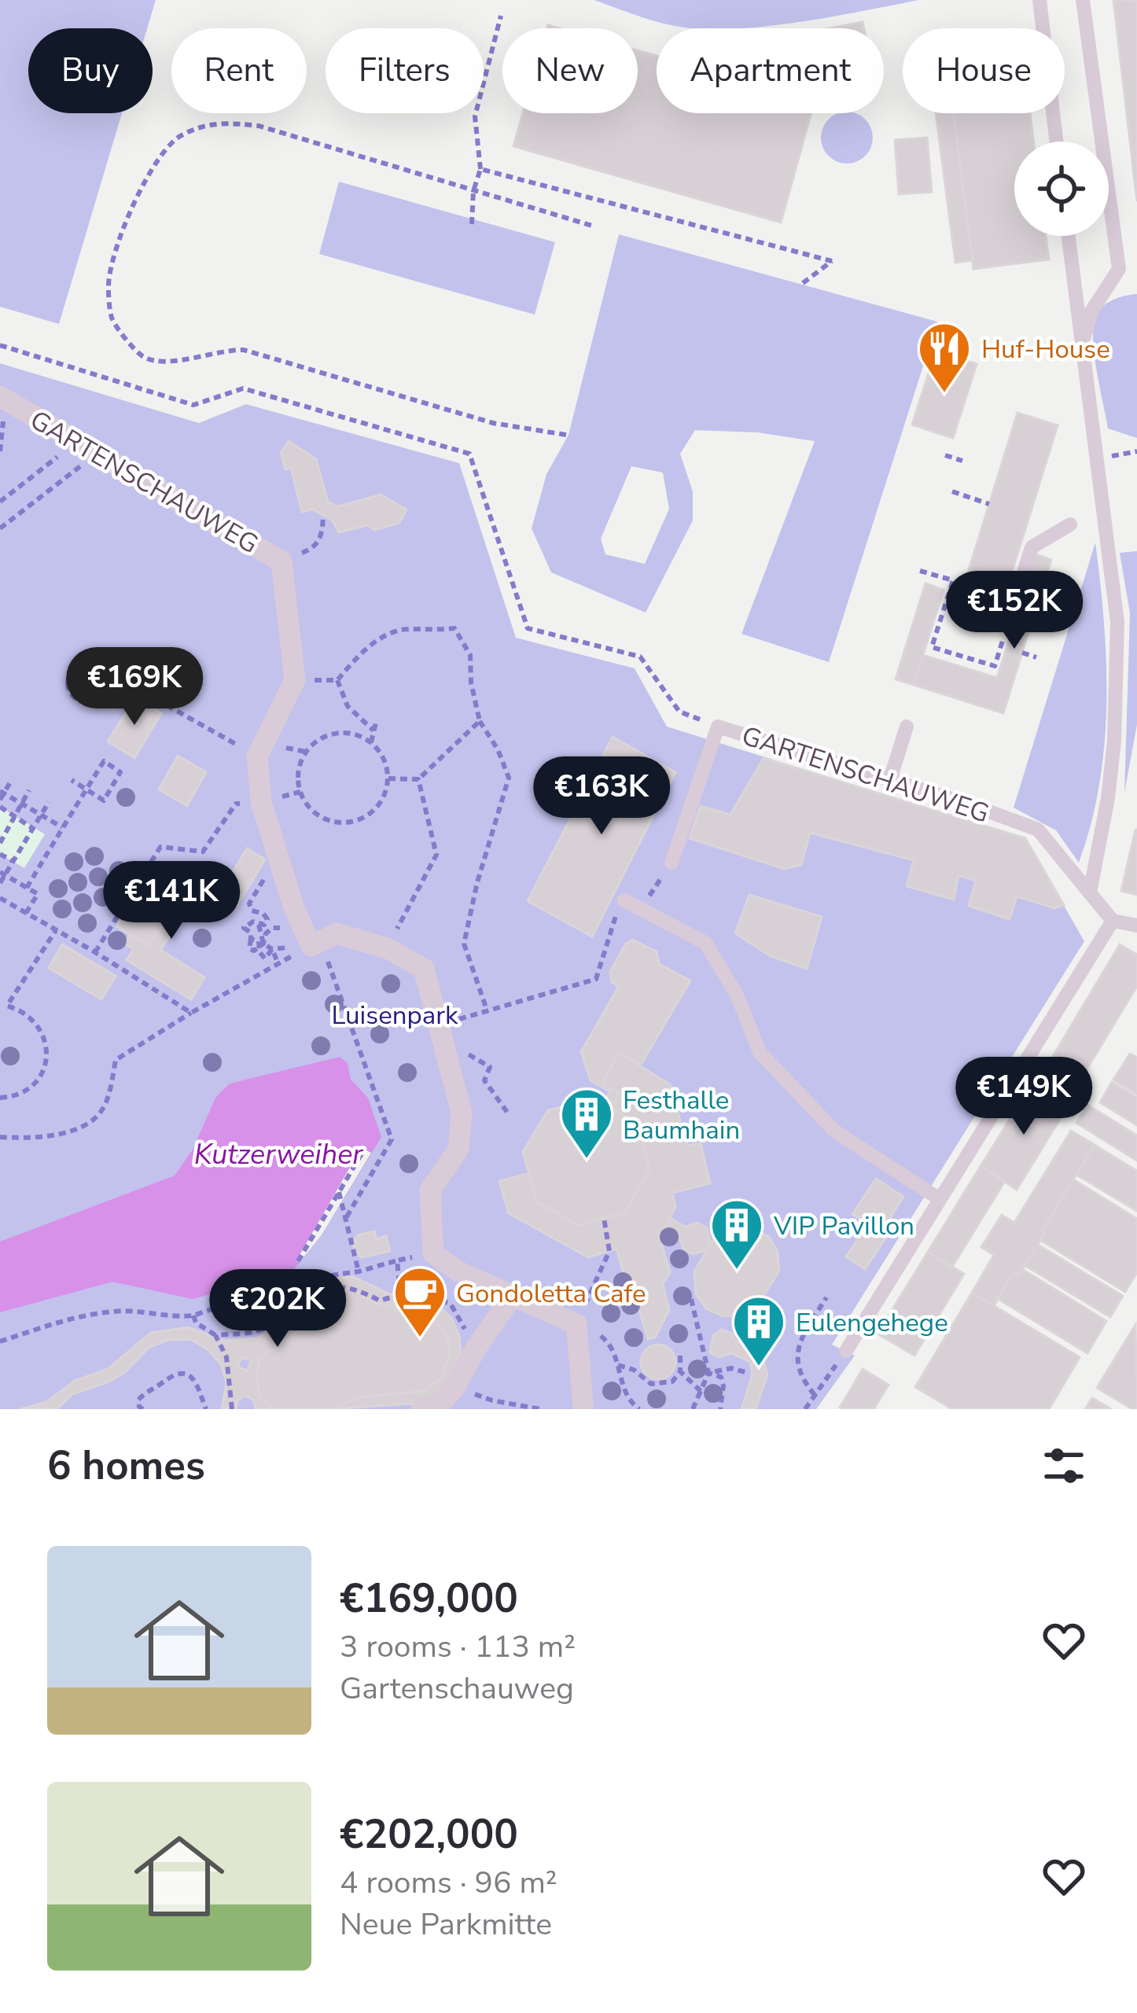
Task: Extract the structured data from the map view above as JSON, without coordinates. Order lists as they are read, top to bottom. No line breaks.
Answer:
{"streets":{"street":["GARTENSCHAUWEG"]},"water":["Kutzerweiher"],"parks":["Luisenpark"],"places":{"restaurant":["Huf-House"],"building":["Festhalle Baumhain","VIP Pavillon","Eulengehege"],"cafe":["Gondoletta Cafe"]},"page":{"chip":["Buy","Rent","Filters","New","Apartment","House"],"price":["€152K","€169K","€163K","€141K","€149K","€202K"],"heading":"6 homes","list":[{"name":"€169,000","note":"3 rooms · 113 m² · Gartenschauweg"},{"name":"€202,000","note":"4 rooms · 96 m² · Neue Parkmitte"}]}}
